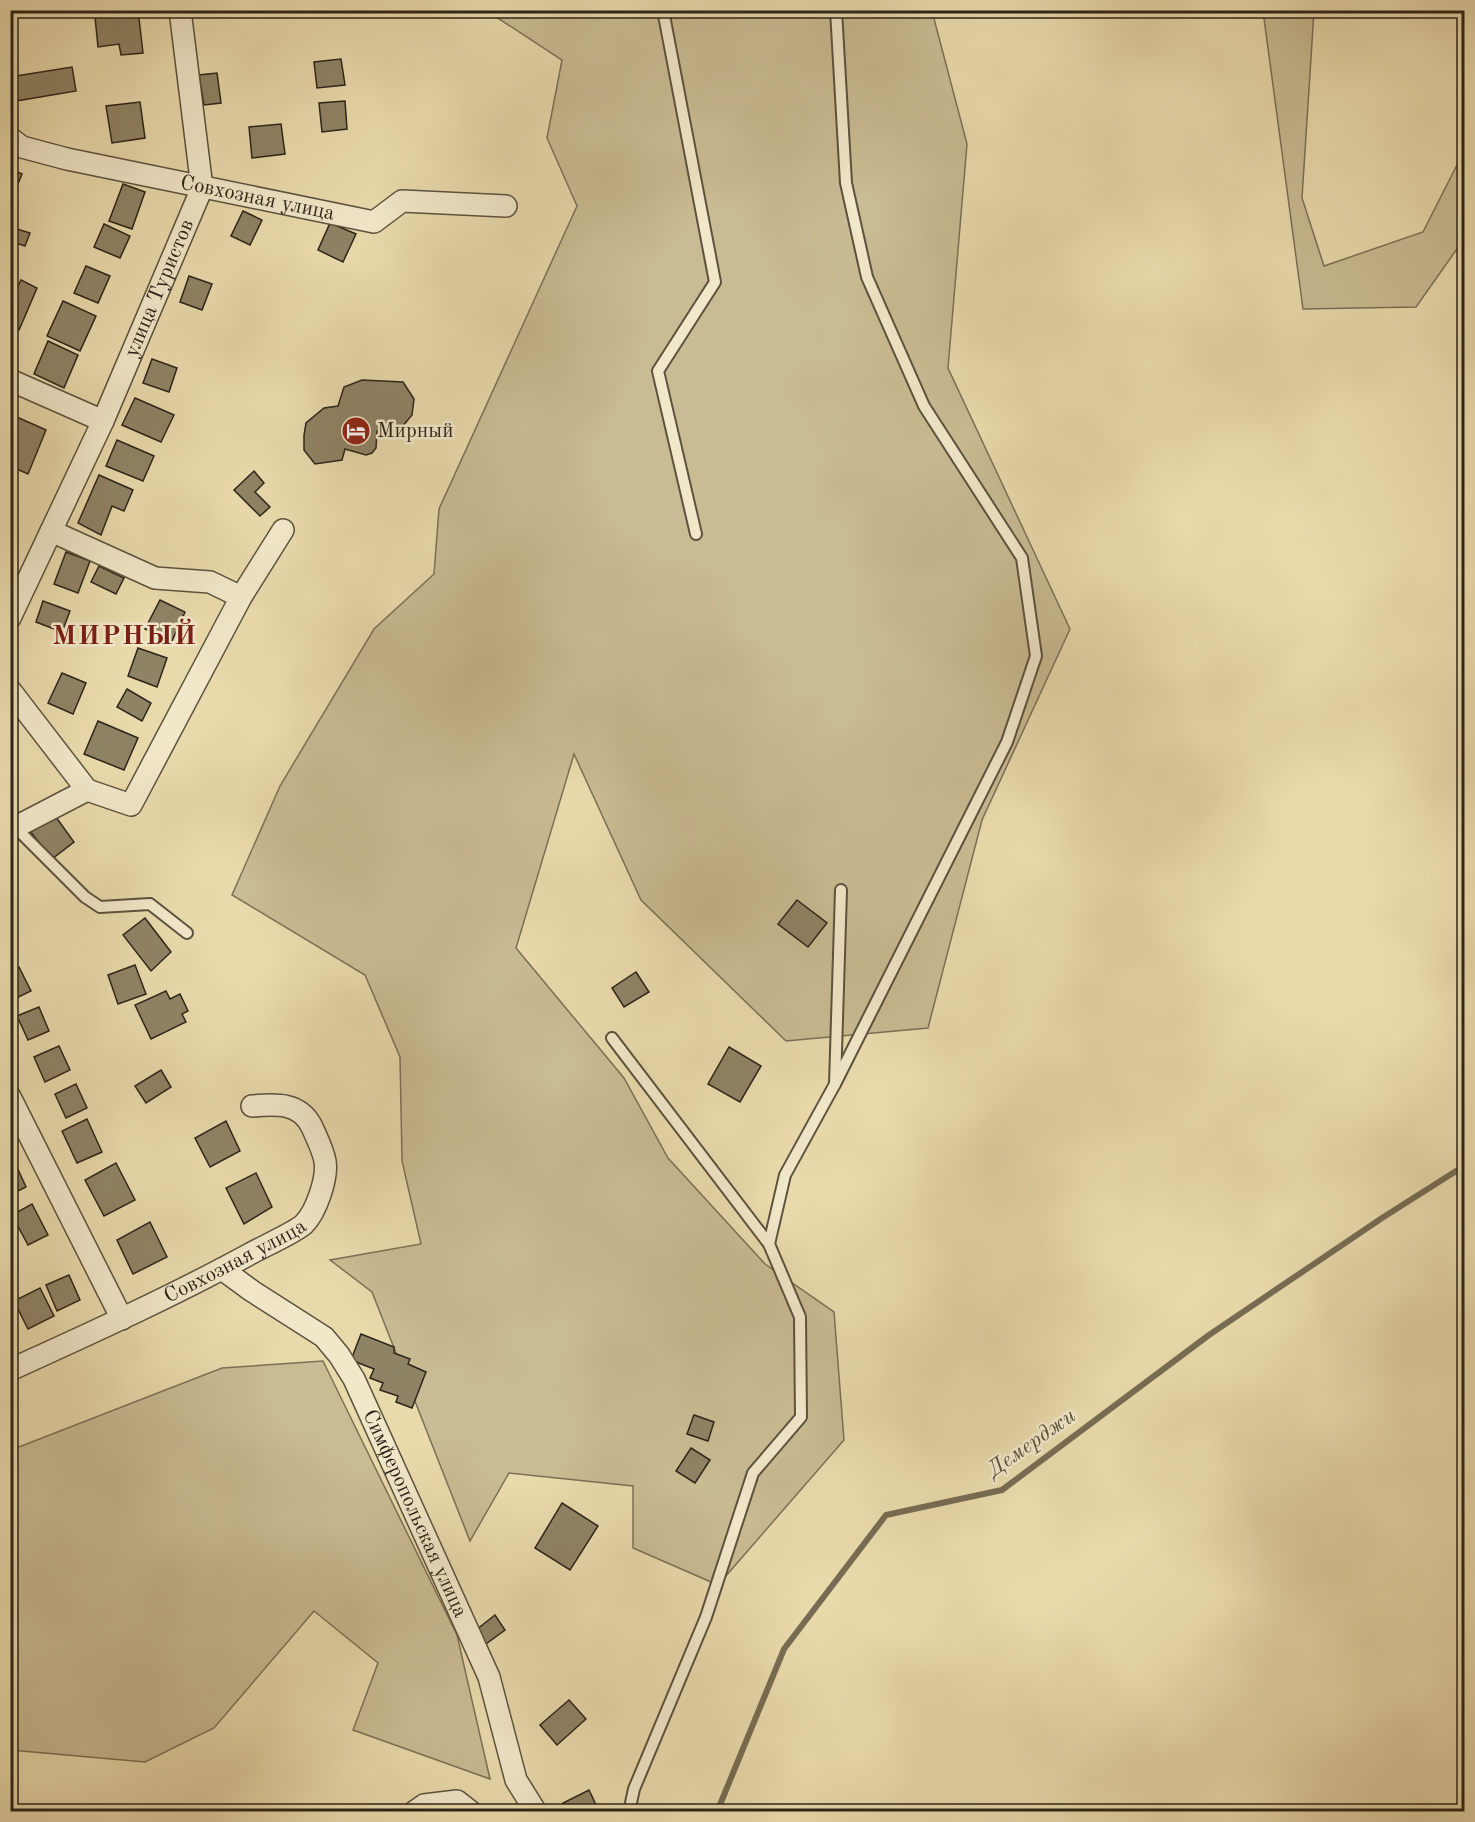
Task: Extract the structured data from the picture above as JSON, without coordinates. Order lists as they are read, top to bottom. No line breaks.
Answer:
{"streets":{"street":["Совхозная улица","улица Туристов","Симферопольская улица"]},"crossings":[["Совхозная улица","улица Туристов"],["Совхозная улица","Симферопольская улица"]],"districts":["МИРНЫЙ"],"water":["Демерджи"],"places":{"hotel":["Мирный"]}}
